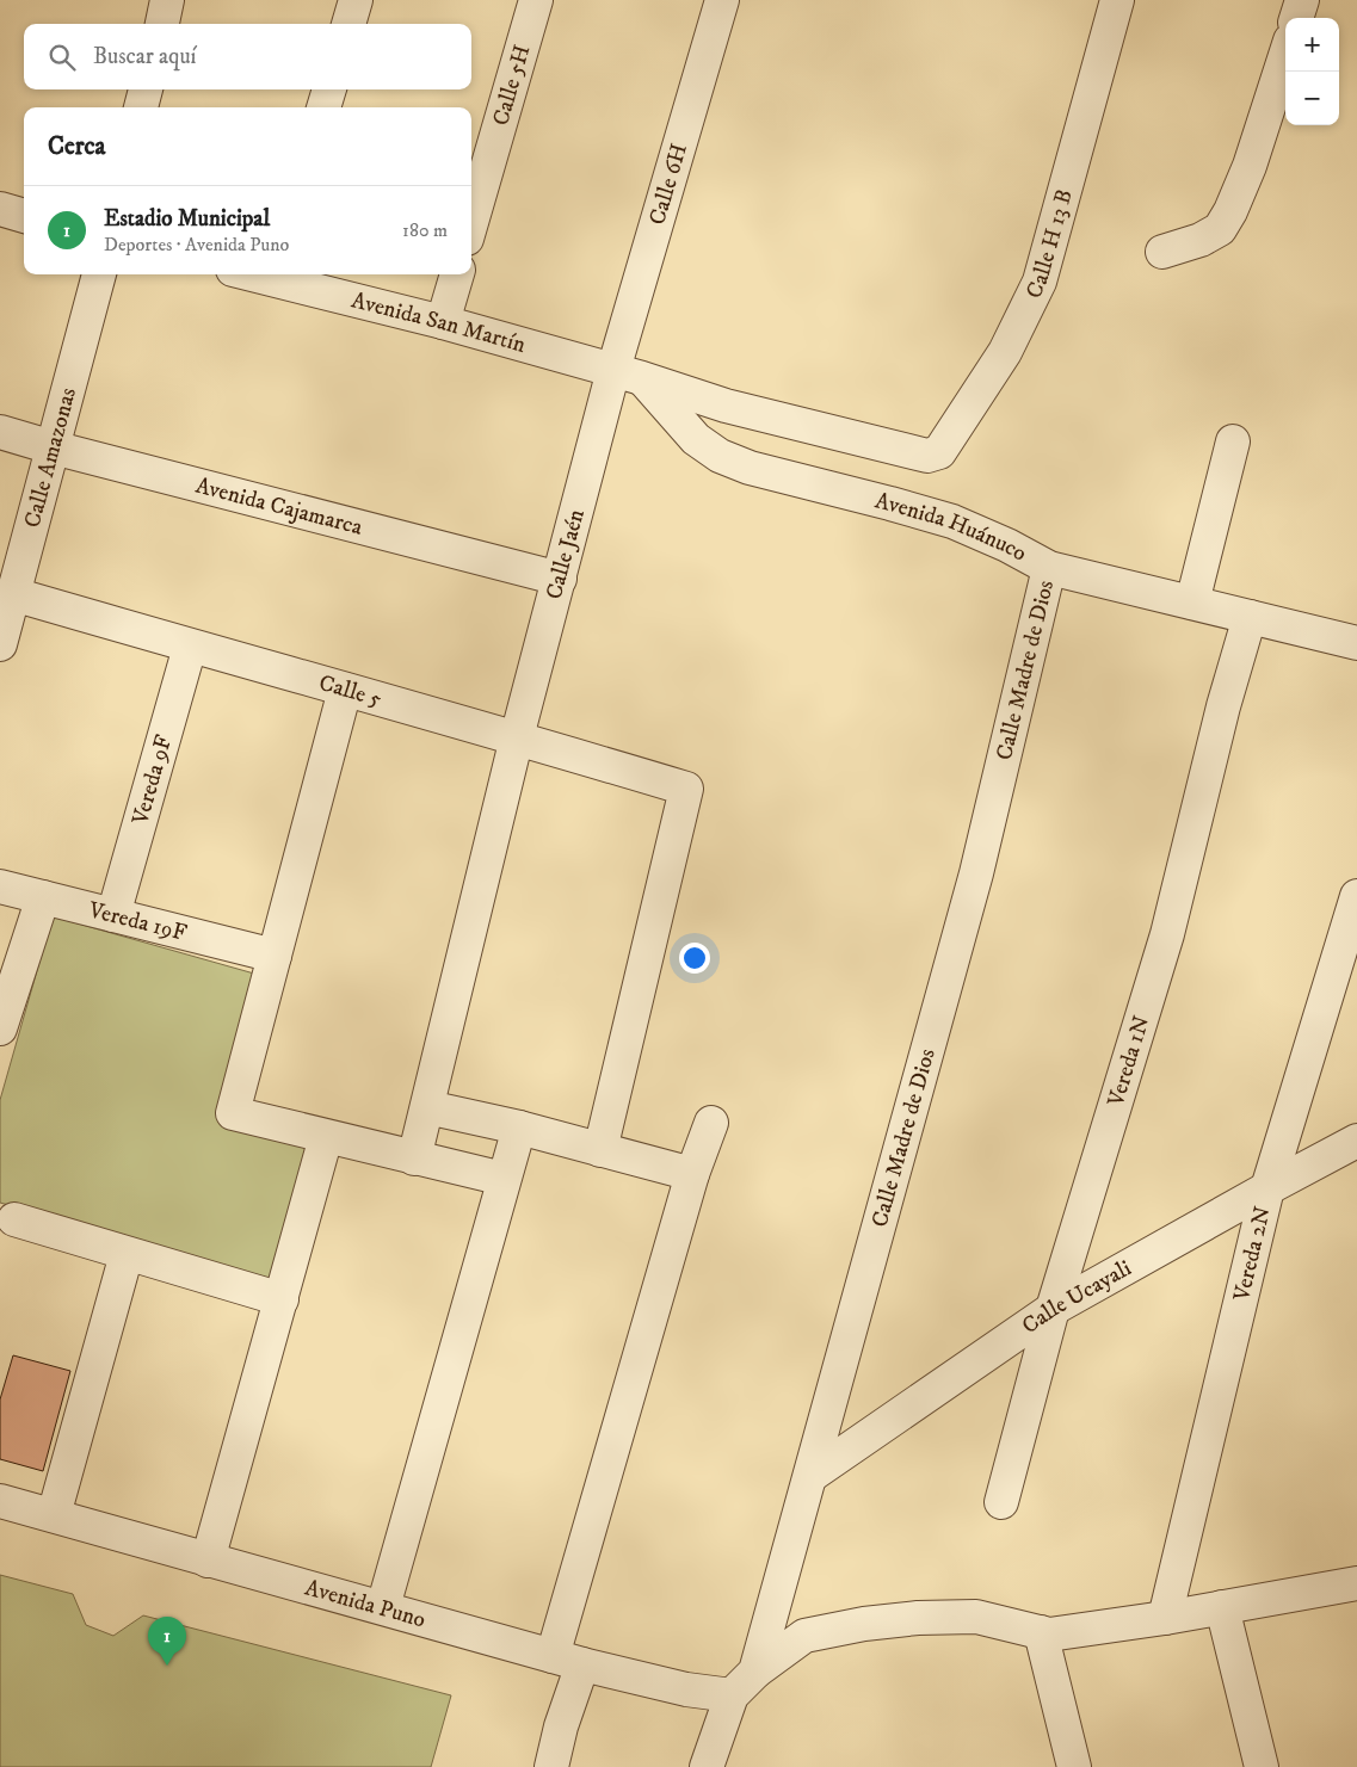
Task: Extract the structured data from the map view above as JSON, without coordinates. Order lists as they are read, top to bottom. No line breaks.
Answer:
{"streets":{"street":["Calle 5H","Calle 6H","Calle H 13 B","Avenida San Martín","Calle Amazonas","Avenida Cajamarca","Avenida Huánuco","Calle Jaén","Calle Madre de Dios","Calle 5","Vereda 9F","Vereda 19F","Vereda 1N","Vereda 2N","Calle Ucayali","Avenida Puno"]},"crossings":[["Calle 6H","Avenida San Martín"],["Calle 6H","Avenida Huánuco"],["Calle 6H","Calle Jaén"],["Calle H 13 B","Avenida San Martín"],["Avenida San Martín","Avenida Huánuco"],["Avenida San Martín","Calle Jaén"],["Calle Amazonas","Avenida Cajamarca"],["Calle Amazonas","Calle 5"],["Avenida Cajamarca","Calle Jaén"],["Avenida Huánuco","Calle Jaén"],["Avenida Huánuco","Calle Madre de Dios"],["Avenida Huánuco","Vereda 1N"],["Calle Jaén","Calle 5"],["Calle Madre de Dios","Calle Ucayali"],["Calle 5","Vereda 9F"],["Vereda 9F","Vereda 19F"],["Vereda 1N","Calle Ucayali"],["Vereda 2N","Calle Ucayali"]],"page":{"map_buttons":["+","−"],"search":"Buscar aquí","heading":"Cerca","list":[{"mark":"1","name":"Estadio Municipal","note":"Deportes · Avenida Puno","value":"180 m"}],"pins":"1"}}
